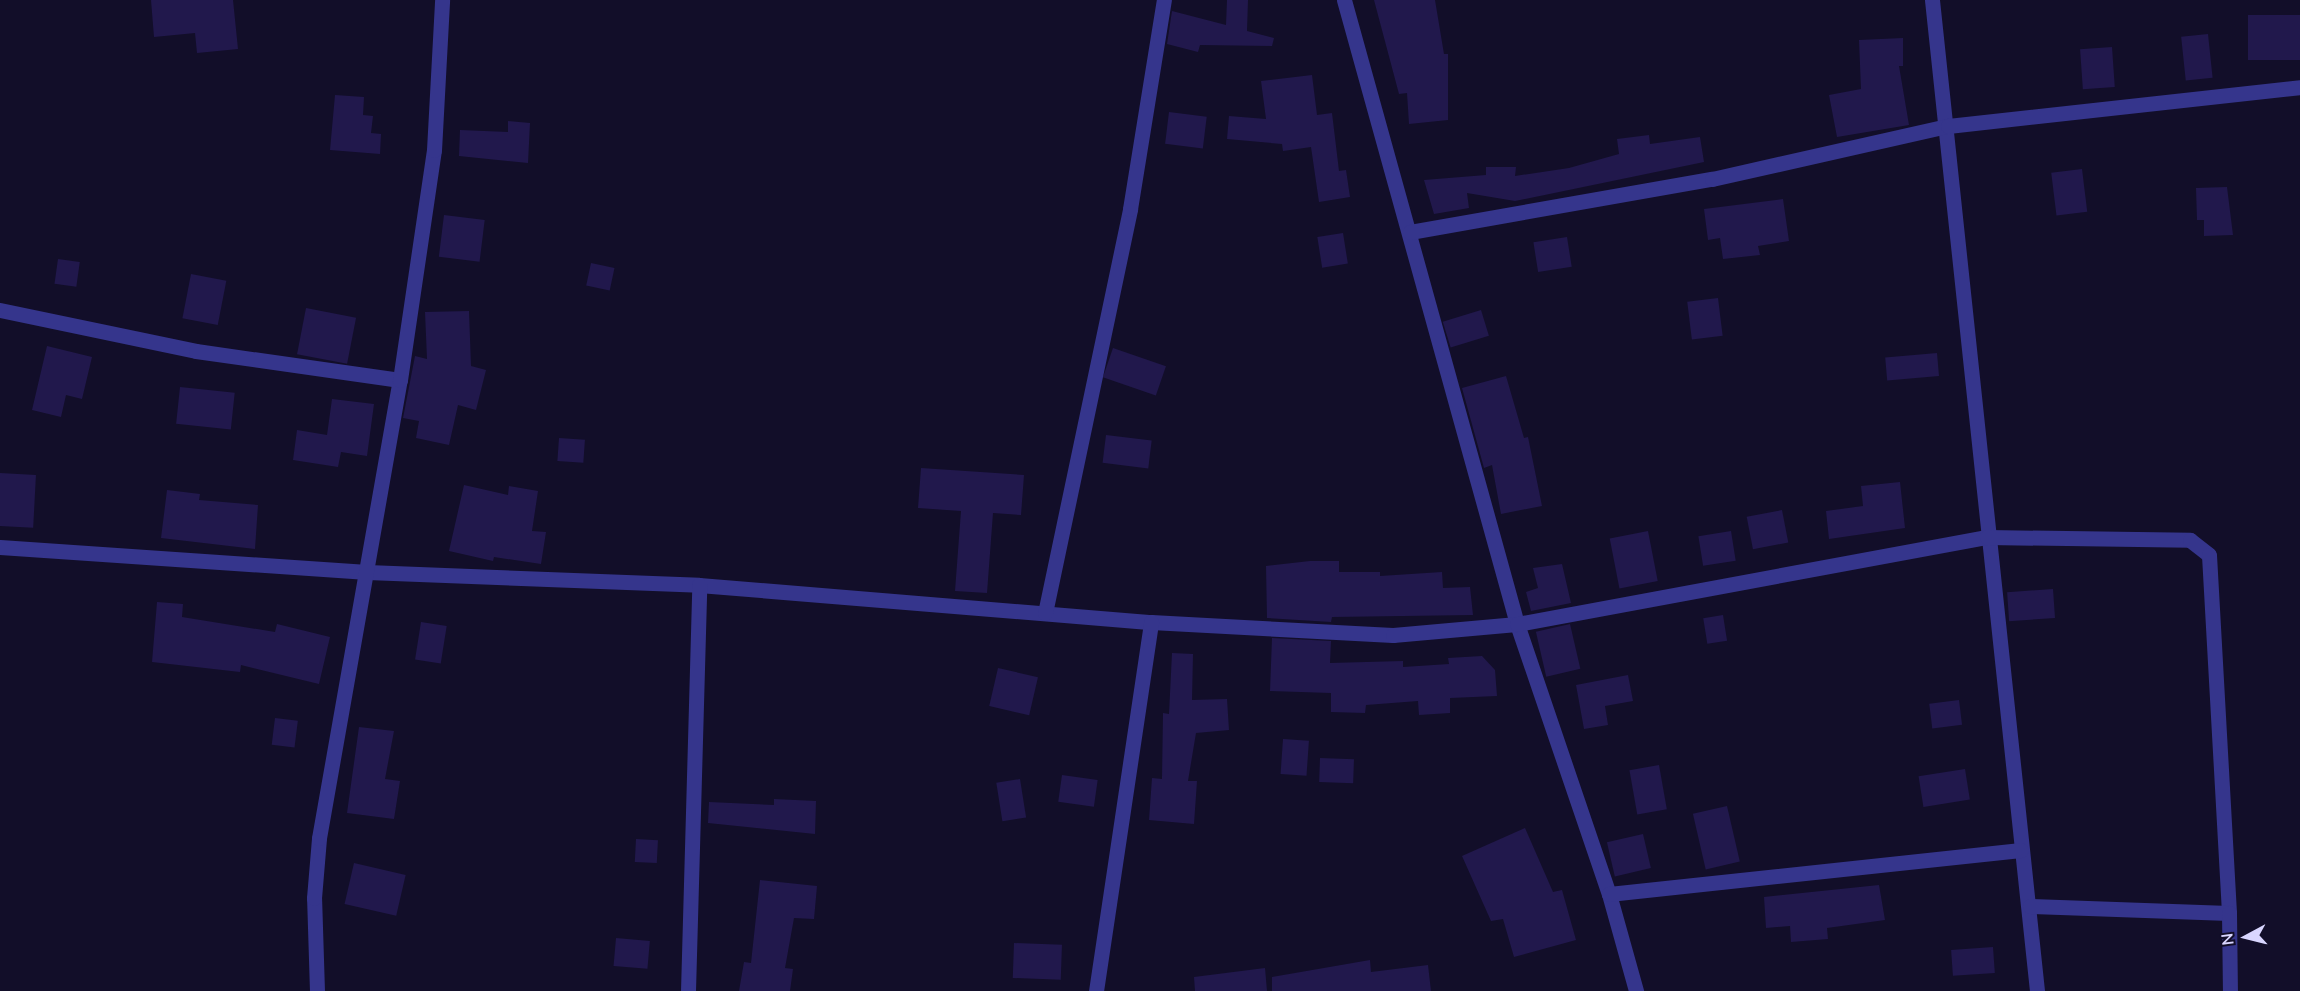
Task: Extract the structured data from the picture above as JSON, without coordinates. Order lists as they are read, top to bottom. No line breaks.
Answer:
{"north":"left"}
